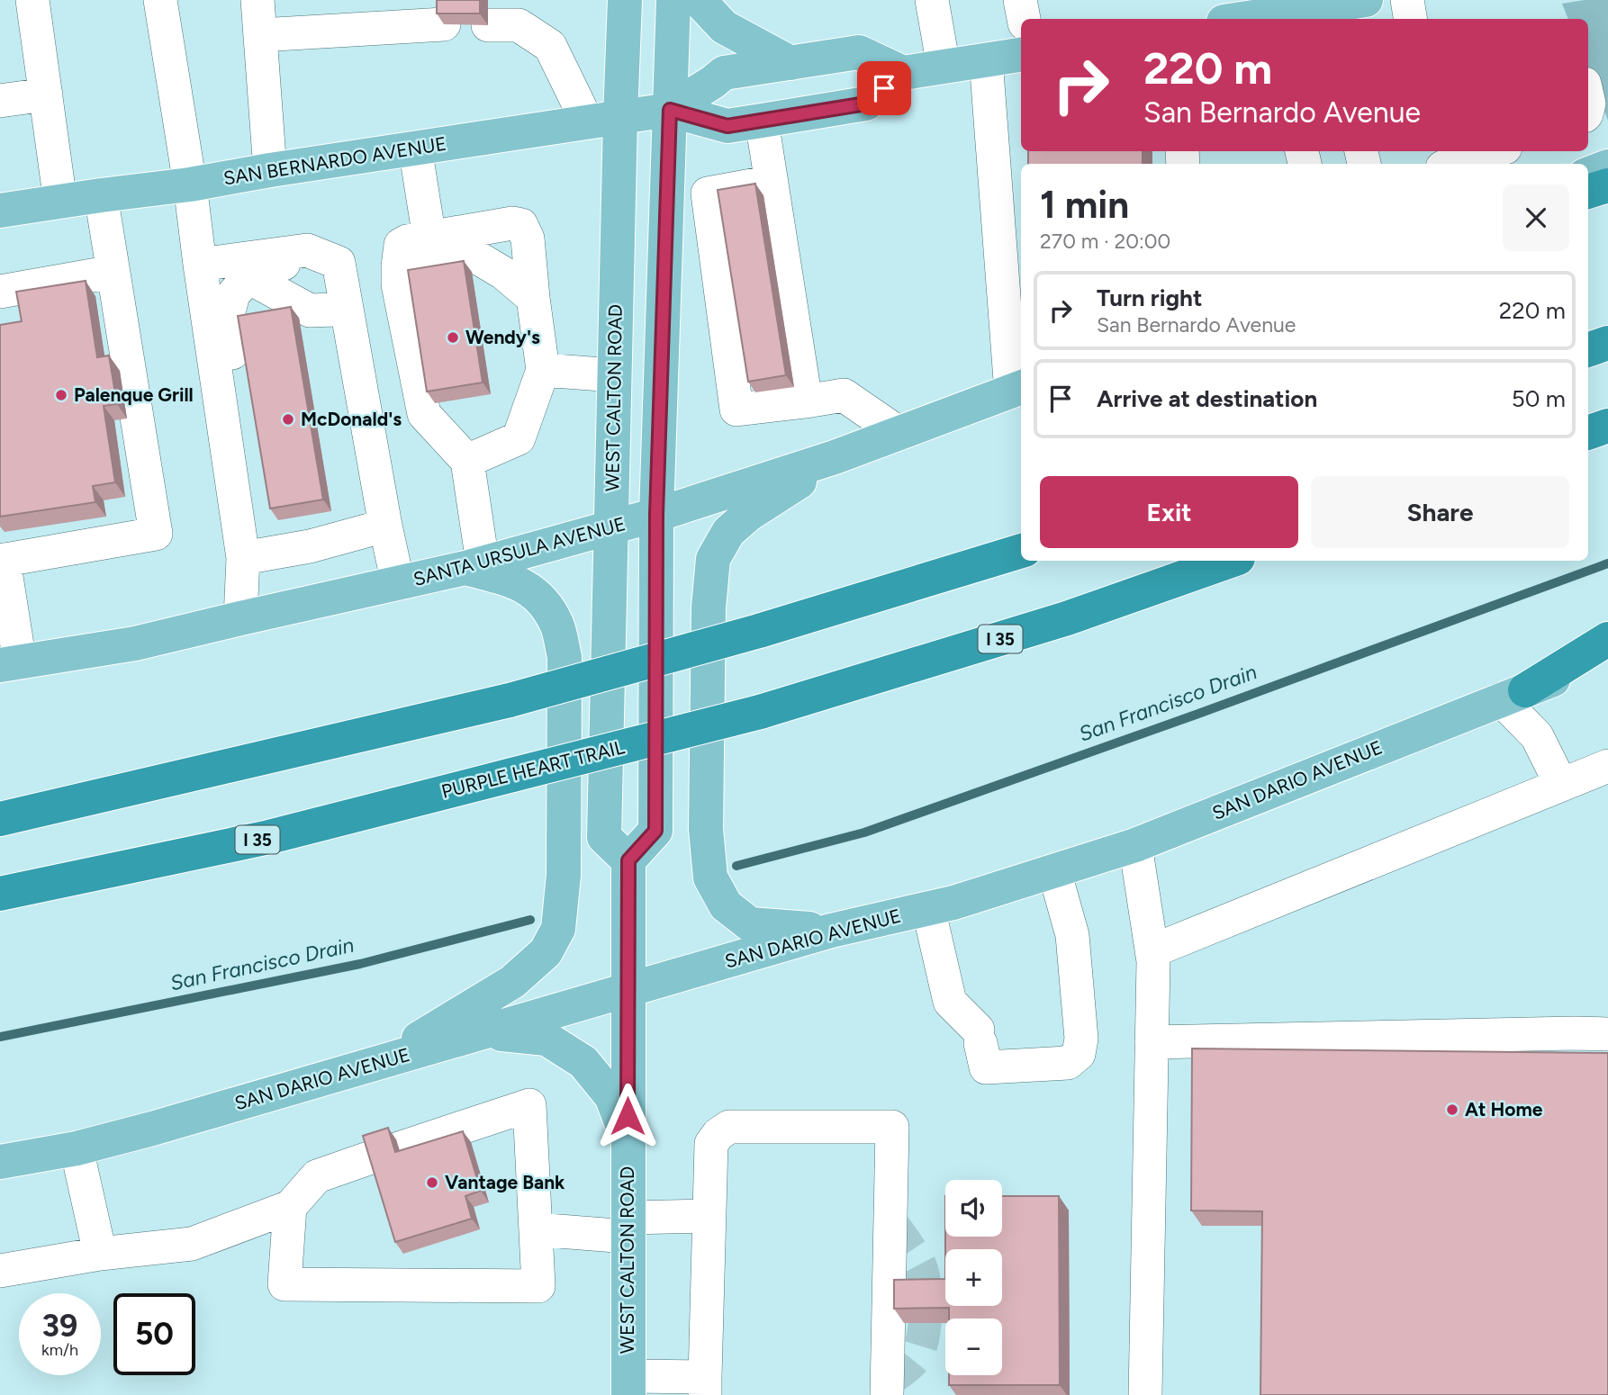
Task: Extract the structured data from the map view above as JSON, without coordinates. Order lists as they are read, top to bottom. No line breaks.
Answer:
{"streets":{"highway":["I 35","PURPLE HEART TRAIL"],"main road":["SAN BERNARDO AVENUE","WEST CALTON ROAD","SANTA URSULA AVENUE","SAN DARIO AVENUE"]},"crossings":[["SAN BERNARDO AVENUE","WEST CALTON ROAD"],["WEST CALTON ROAD","SANTA URSULA AVENUE"],["WEST CALTON ROAD","SAN DARIO AVENUE"]],"water":["San Francisco Drain"],"places":["Wendy's","Palenque Grill","McDonald's","At Home","Vantage Bank"],"page":{"turn":["220 m","San Bernardo Avenue"],"heading":["1 min","270 m · 20:00"],"list":[{"name":"Turn right","note":"San Bernardo Avenue","value":"220 m"},{"name":"Arrive at destination","value":"50 m"}],"buttons":["Exit","Share"],"map_buttons":["+","−"],"speed":"39 km/h","limit":"50"}}
